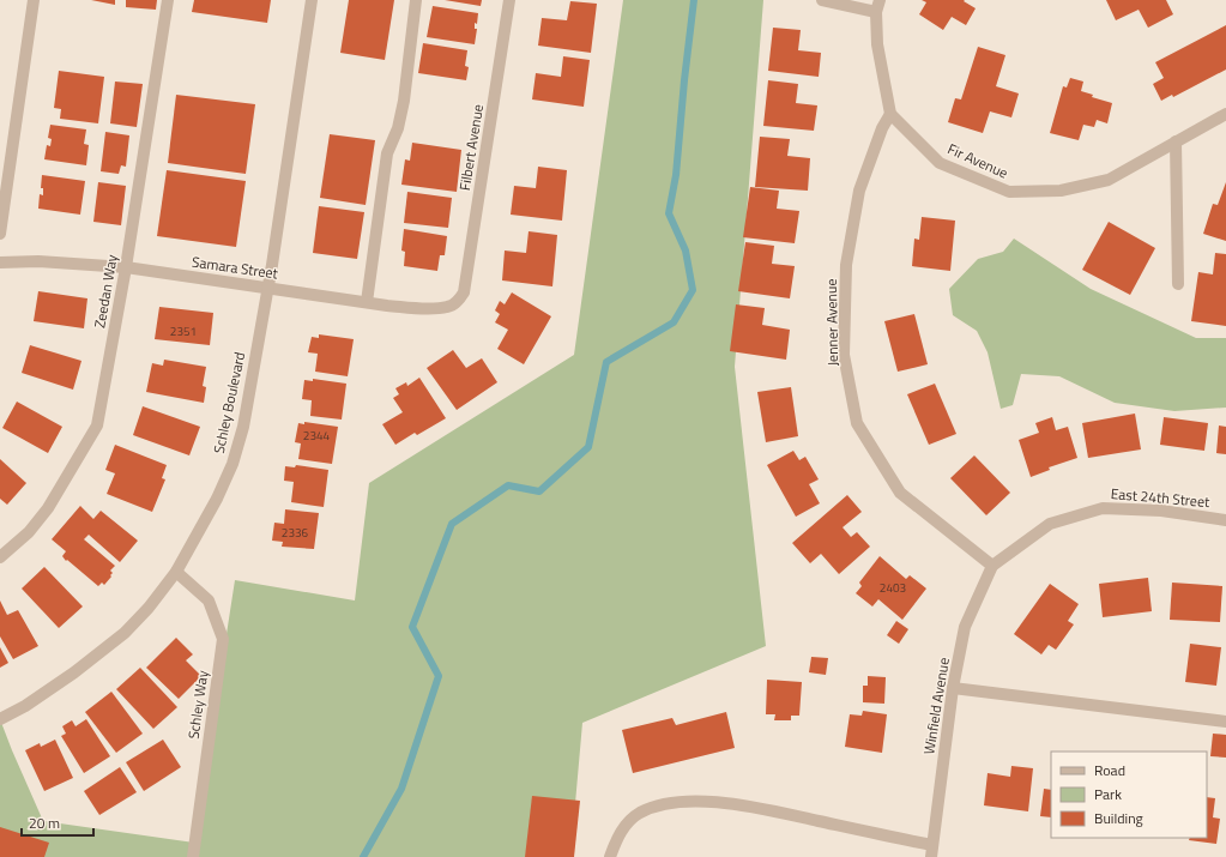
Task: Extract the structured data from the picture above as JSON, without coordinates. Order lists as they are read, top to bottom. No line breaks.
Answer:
{"streets":{"street":["Filbert Avenue","Fir Avenue","Samara Street","Zeedan Way","Jenner Avenue","Schley Boulevard","East 24th Street","Schley Way","Winfield Avenue"]},"crossings":[["Filbert Avenue","Samara Street"],["Fir Avenue","Jenner Avenue"],["Samara Street","Zeedan Way"],["Samara Street","Schley Boulevard"],["Jenner Avenue","East 24th Street"],["Jenner Avenue","Winfield Avenue"],["Schley Boulevard","Schley Way"],["East 24th Street","Winfield Avenue"]],"house_numbers":["2351","2344","2336","2403"],"legend":["Road","Park","Building"],"scale_bar":"20 m"}
